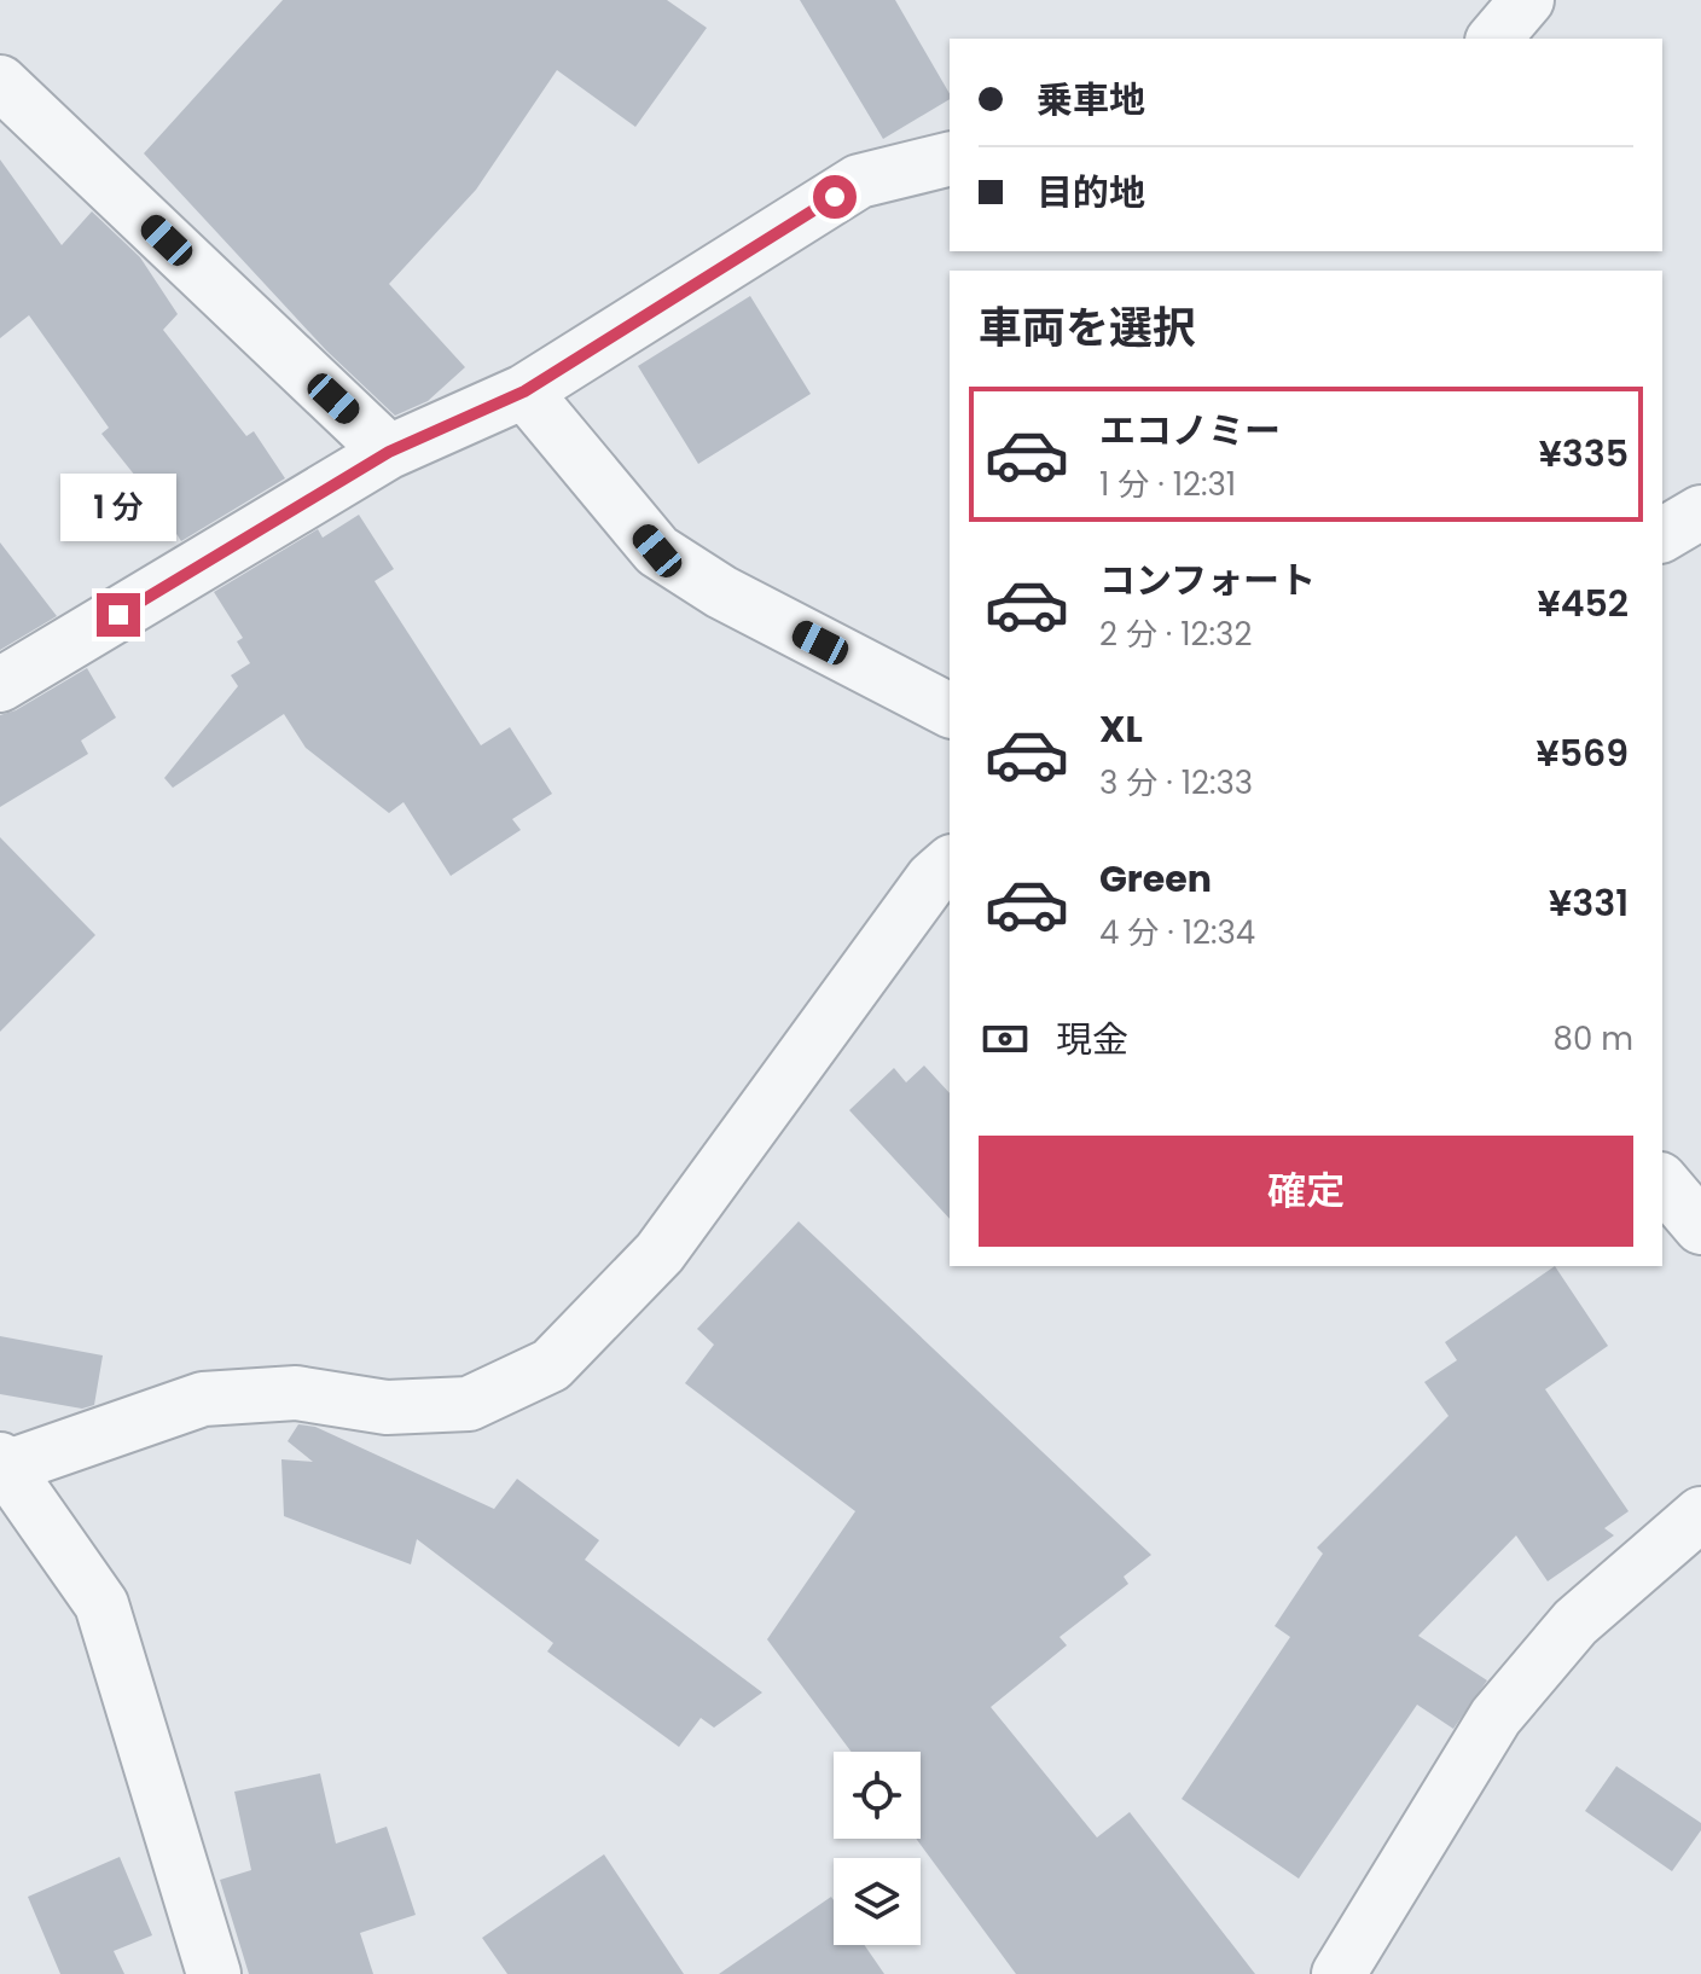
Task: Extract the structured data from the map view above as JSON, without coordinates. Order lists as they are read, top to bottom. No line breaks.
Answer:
{"page":{"banner":["乗車地","目的地"],"heading":"車両を選択","list":[{"name":"エコノミー","note":"1 分 · 12:31","value":"¥335"},{"name":"コンフォート","note":"2 分 · 12:32","value":"¥452"},{"name":"XL","note":"3 分 · 12:33","value":"¥569"},{"name":"Green","note":"4 分 · 12:34","value":"¥331"}],"bubble":"1 分","pay":["現金","80 m"],"buttons":"確定"}}
